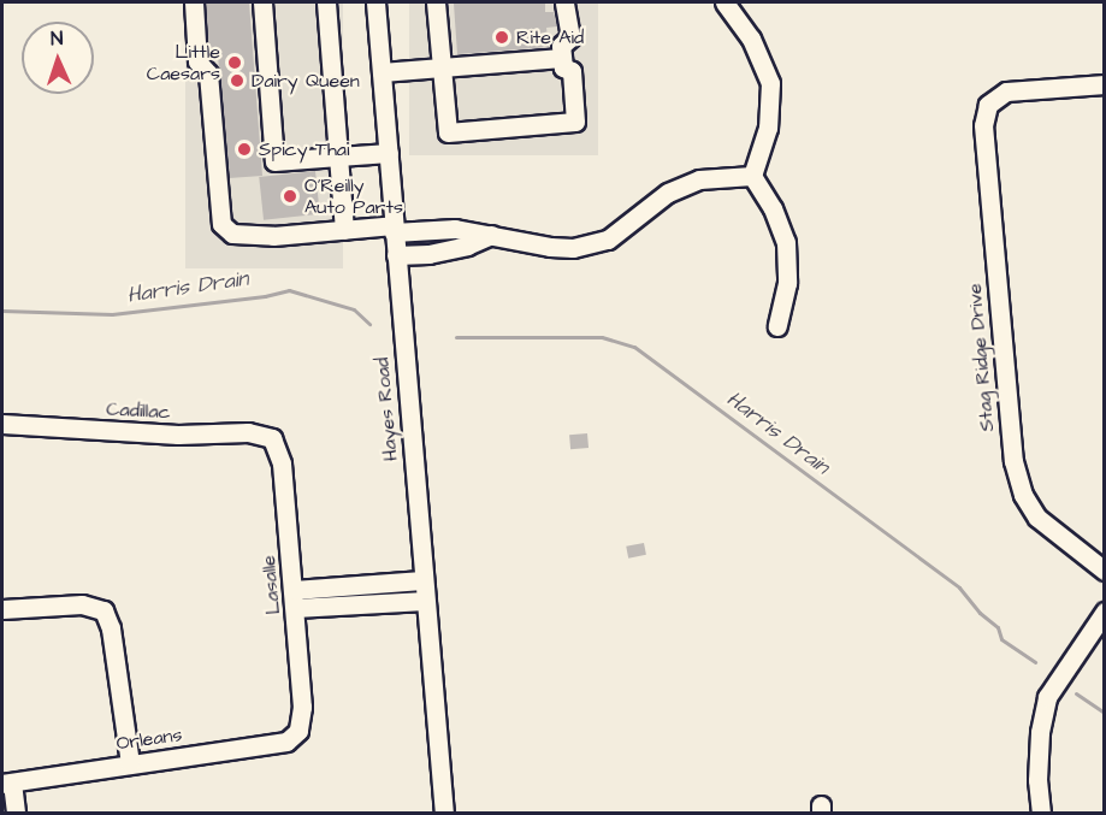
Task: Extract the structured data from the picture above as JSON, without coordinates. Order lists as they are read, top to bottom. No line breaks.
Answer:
{"streets":{"street":["Stag Ridge Drive","Hayes Road","Cadillac","Lasalle","Orleans"]},"crossings":[["Cadillac","Lasalle"],["Lasalle","Orleans"]],"water":["Harris Drain"],"places":["Rite Aid","Little Caesars","Dairy Queen","Spicy Thai","O'Reilly Auto Parts"],"north":"top"}
